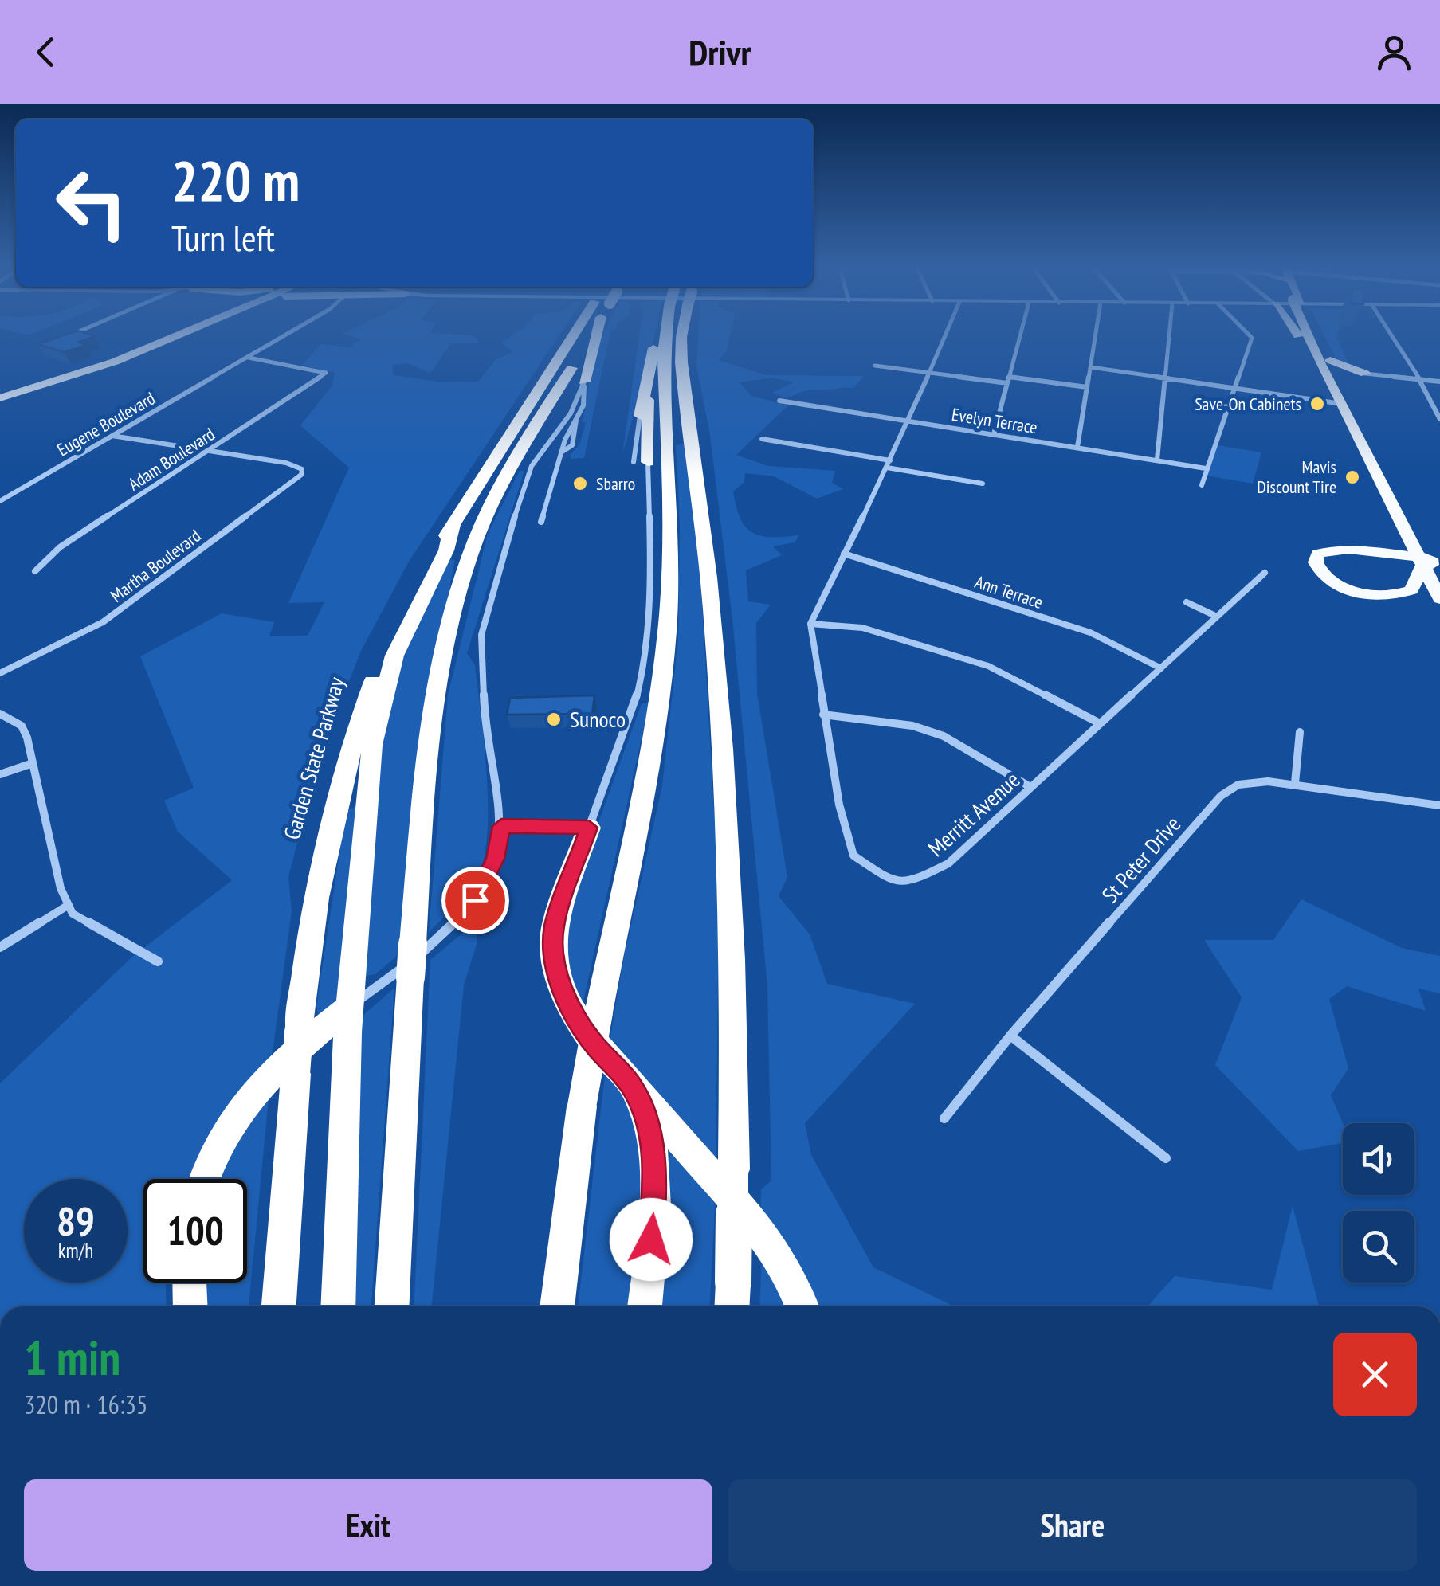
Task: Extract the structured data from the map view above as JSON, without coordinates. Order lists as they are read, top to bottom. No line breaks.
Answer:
{"streets":{"highway":["Garden State Parkway"],"street":["Evelyn Terrace","Eugene Boulevard","Adam Boulevard","Martha Boulevard","Ann Terrace","Merritt Avenue","St Peter Drive"]},"crossings":[["Eugene Boulevard","Adam Boulevard"],["Adam Boulevard","Martha Boulevard"],["Ann Terrace","Merritt Avenue"]],"places":["Save-On Cabinets","Mavis Discount Tire","Sbarro","Sunoco"],"page":{"header":"Drivr","turn":["220 m","Turn left"],"speed":"89 km/h","limit":"100","heading":["1 min","320 m · 16:35"],"buttons":["Exit","Share"]}}
